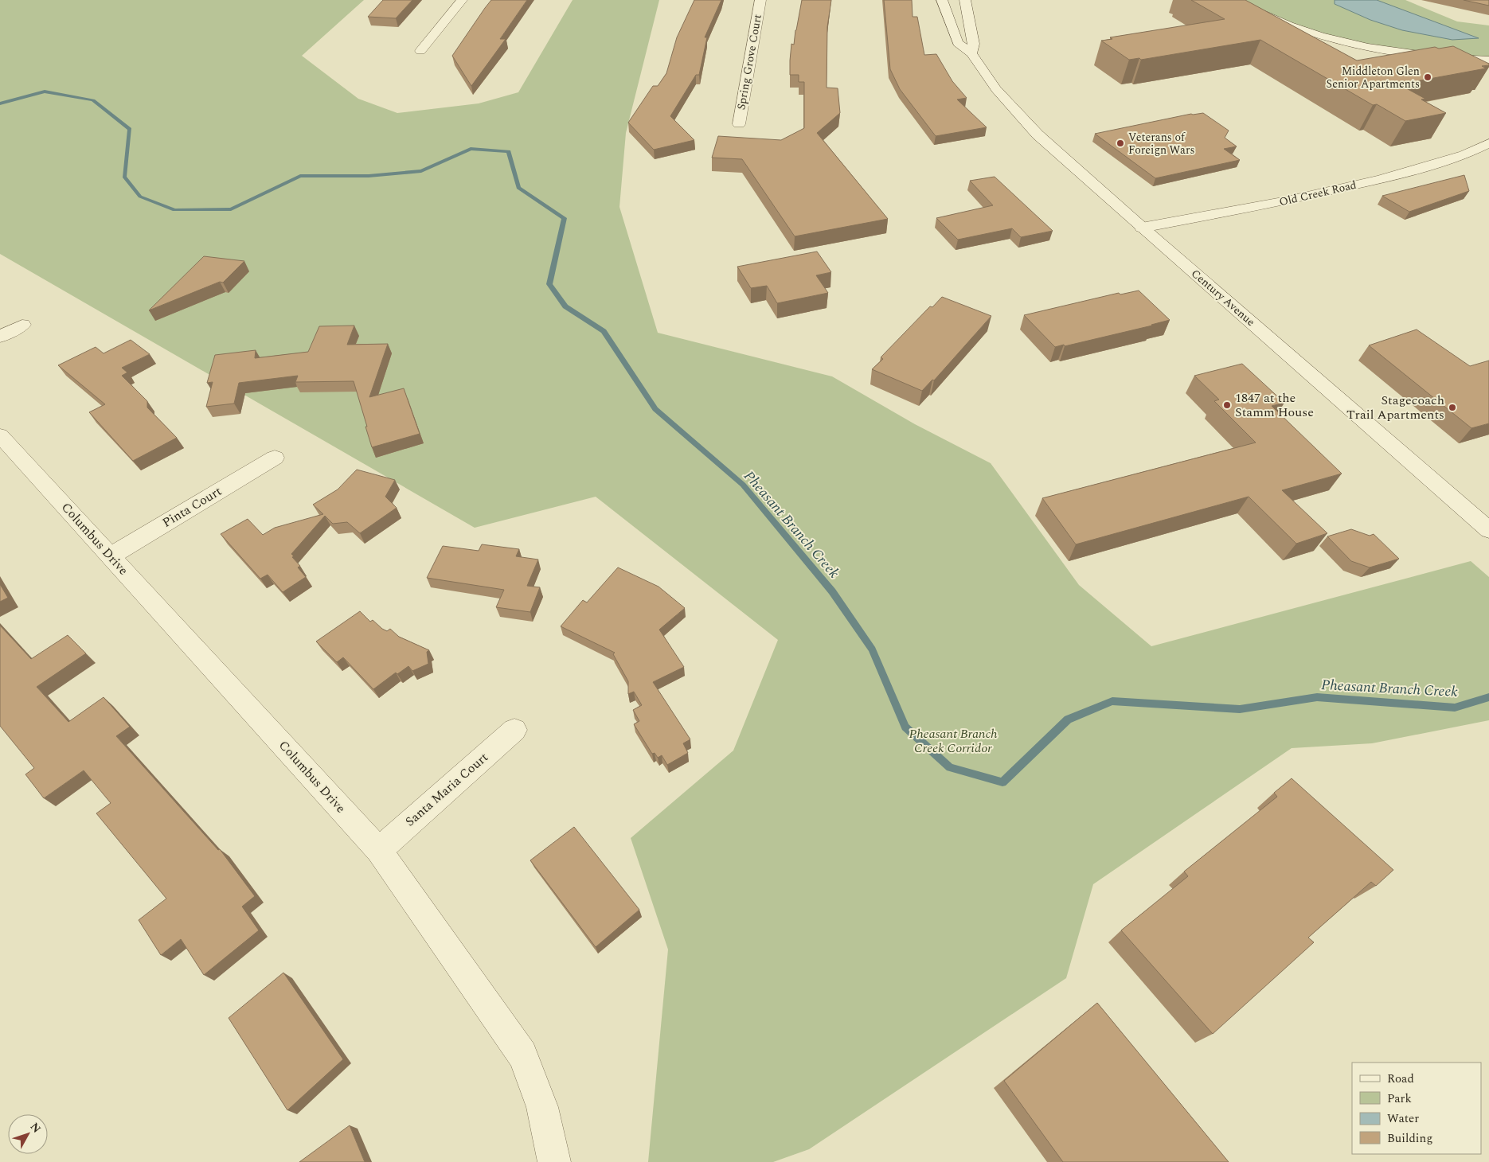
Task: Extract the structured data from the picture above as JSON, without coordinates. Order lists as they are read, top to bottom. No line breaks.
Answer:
{"streets":{"street":["Spring Grove Court","Old Creek Road","Century Avenue","Pinta Court","Columbus Drive","Santa Maria Court"]},"crossings":[["Old Creek Road","Century Avenue"],["Pinta Court","Columbus Drive"],["Columbus Drive","Santa Maria Court"]],"water":["Pheasant Branch Creek"],"parks":["Pheasant Branch Creek Corridor"],"places":["Middleton Glen Senior Apartments","Veterans of Foreign Wars","1847 at the Stamm House","Stagecoach Trail Apartments"],"legend":["Road","Park","Water","Building"],"north":"top right"}
